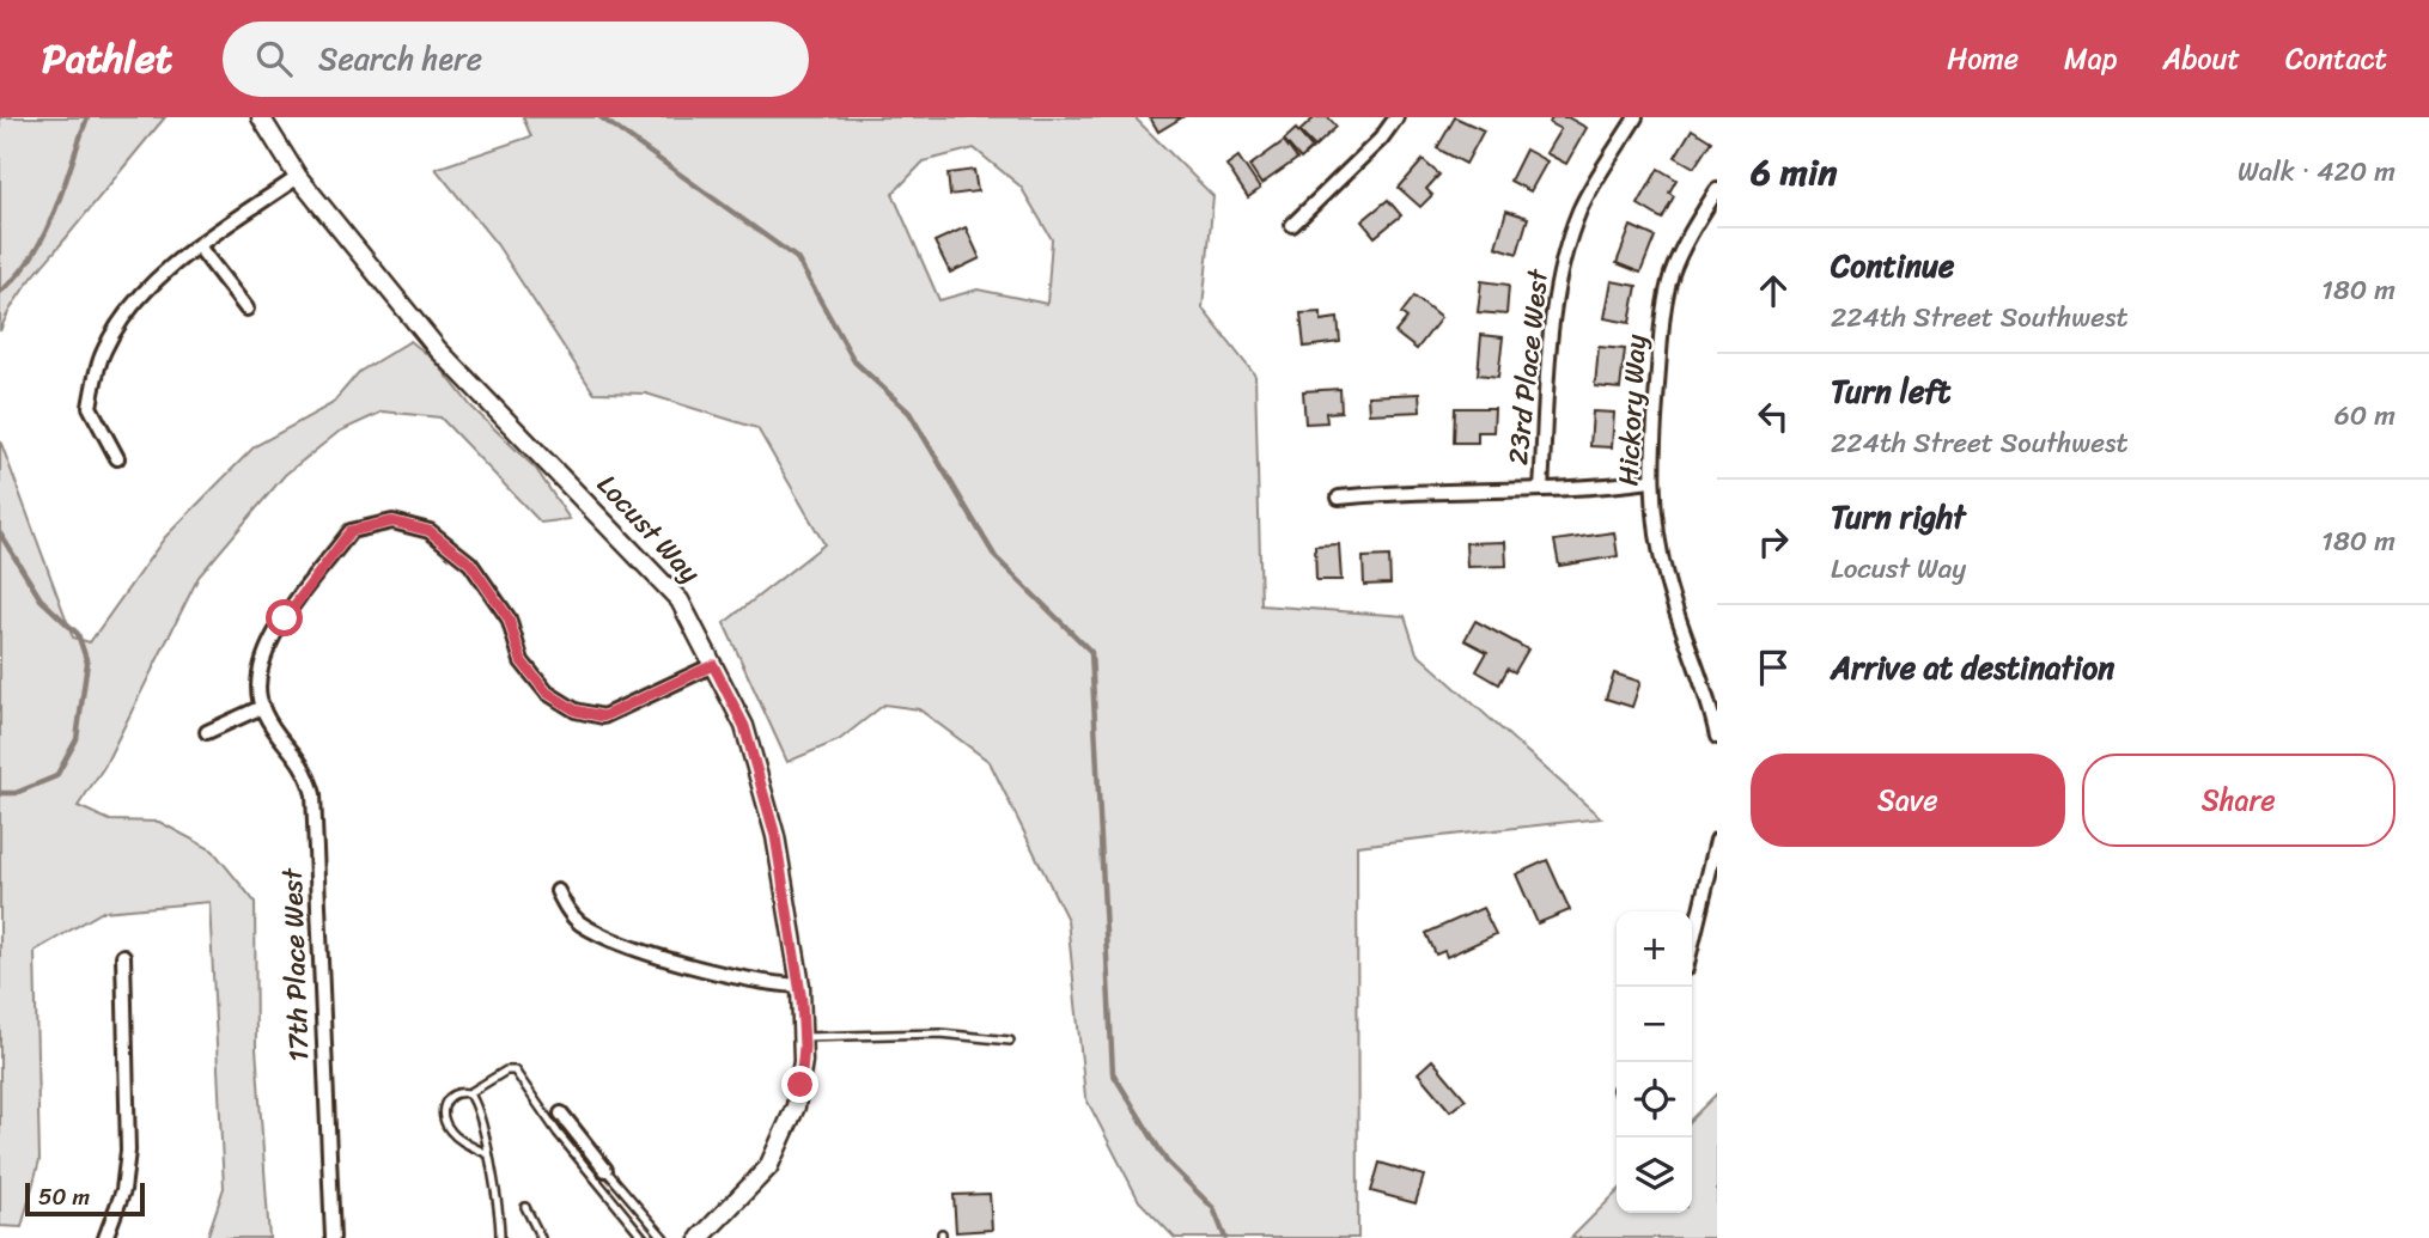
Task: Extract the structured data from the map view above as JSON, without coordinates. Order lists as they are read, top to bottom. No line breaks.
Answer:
{"streets":{"main road":["Locust Way"],"street":["23rd Place West","Hickory Way","17th Place West"]},"scale_bar":"50 m","page":{"header":"Pathlet","search":"Search here","nav":["Home","Map","About","Contact"],"heading":["6 min","Walk · 420 m"],"list":[["Continue","224th Street Southwest","180 m"],["Turn left","224th Street Southwest","60 m"],["Turn right","Locust Way","180 m"],"Arrive at destination"],"buttons":["Save","Share"],"map_buttons":["+","−"],"scale":"50 m"}}
